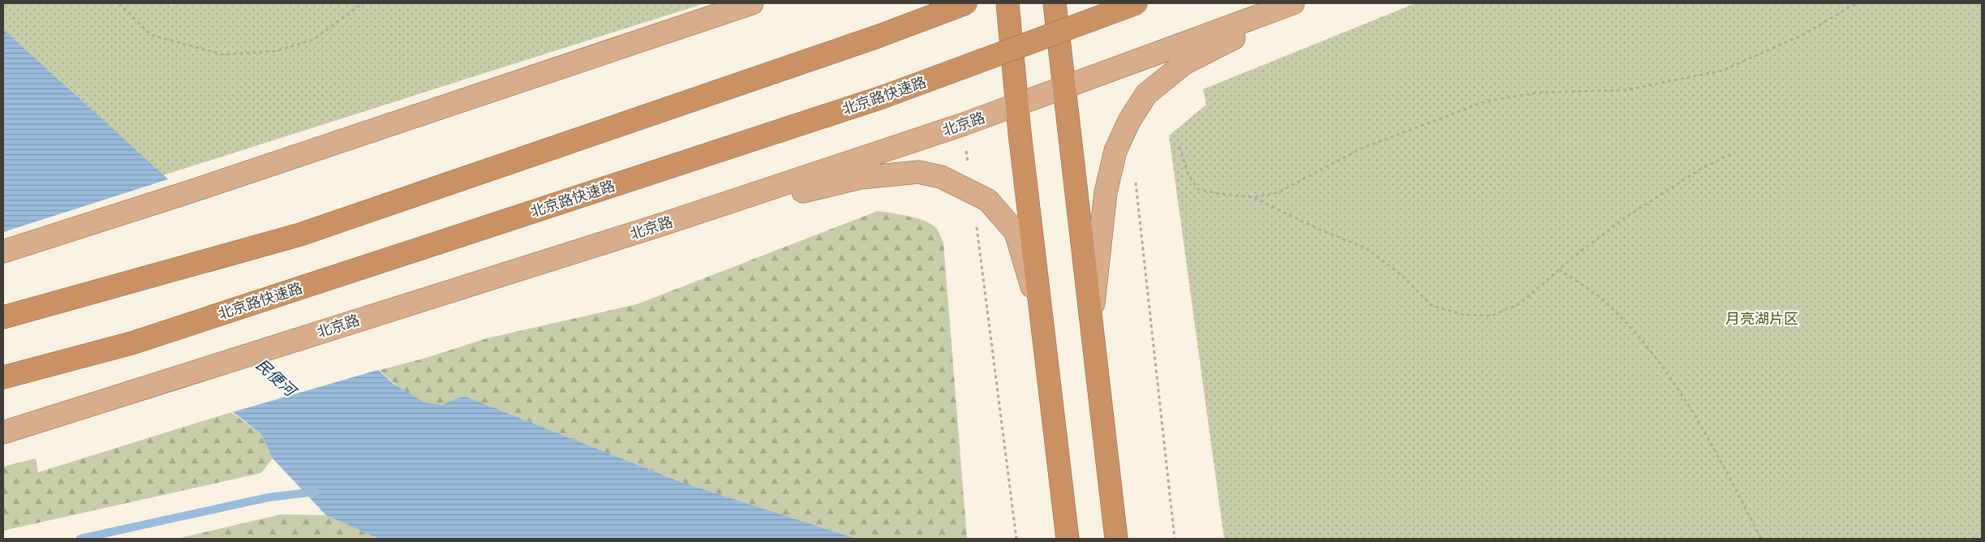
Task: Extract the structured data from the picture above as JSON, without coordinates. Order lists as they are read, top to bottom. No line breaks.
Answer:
{"streets":{"highway":["北京路快速路"],"main road":["北京路"]},"water":["民便河"],"parks":["月亮湖片区"]}
